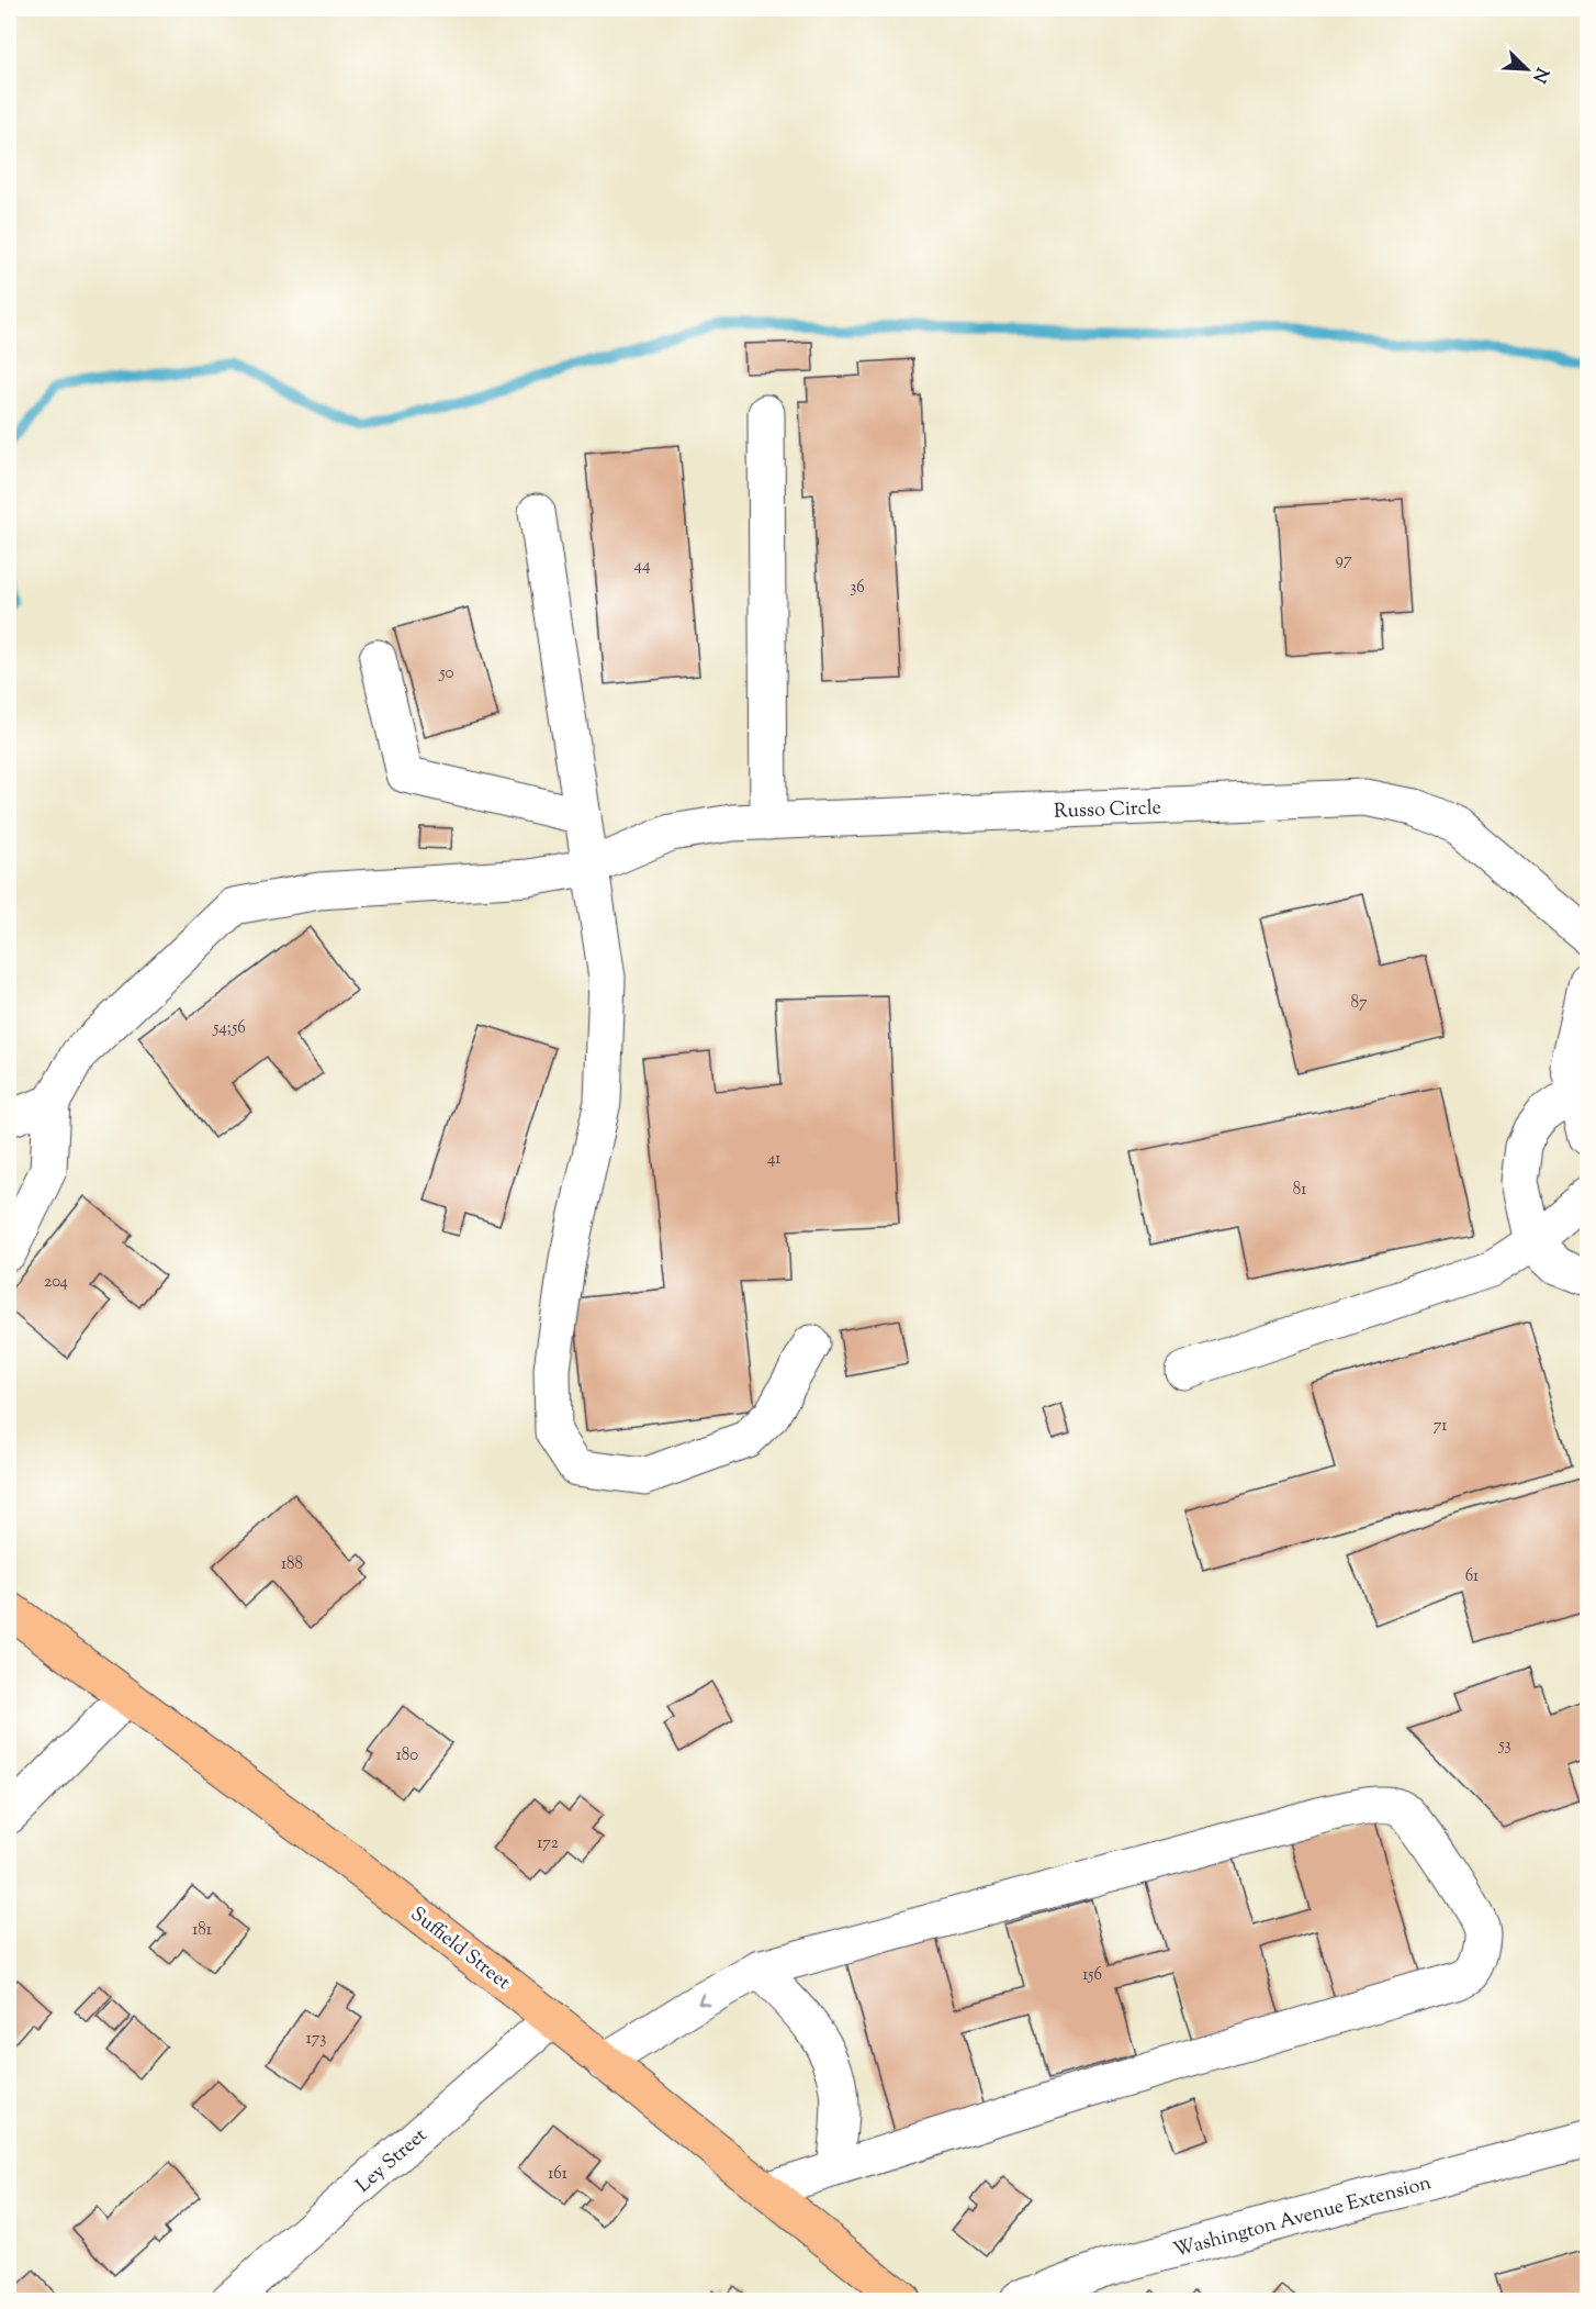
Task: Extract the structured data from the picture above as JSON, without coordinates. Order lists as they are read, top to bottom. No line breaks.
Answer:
{"streets":{"main road":["Suffield Street"],"street":["Russo Circle","Ley Street","Washington Avenue Extension"]},"crossings":[["Suffield Street","Ley Street"]],"house_numbers":["97","44","36","50","87","54;56","41","81","204","71","188","61","53","180","172","181","156","173","161"],"north":"bottom right"}
